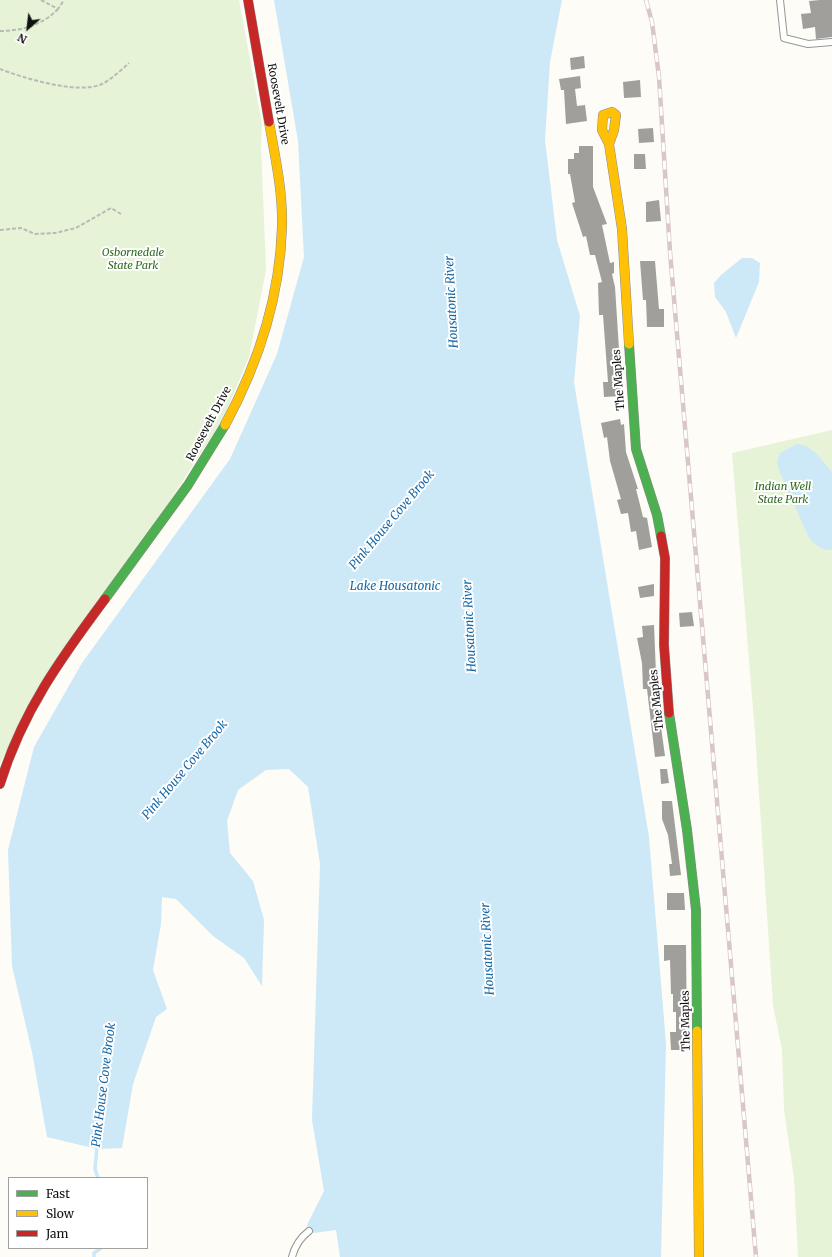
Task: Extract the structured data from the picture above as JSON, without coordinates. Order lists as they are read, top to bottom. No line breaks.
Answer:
{"streets":{"street":["Roosevelt Drive","The Maples"]},"water":["Housatonic River","Pink House Cove Brook","Lake Housatonic"],"parks":["Osbornedale State Park","Indian Well State Park"],"legend":["Fast","Slow","Jam"],"north":"bottom left"}
